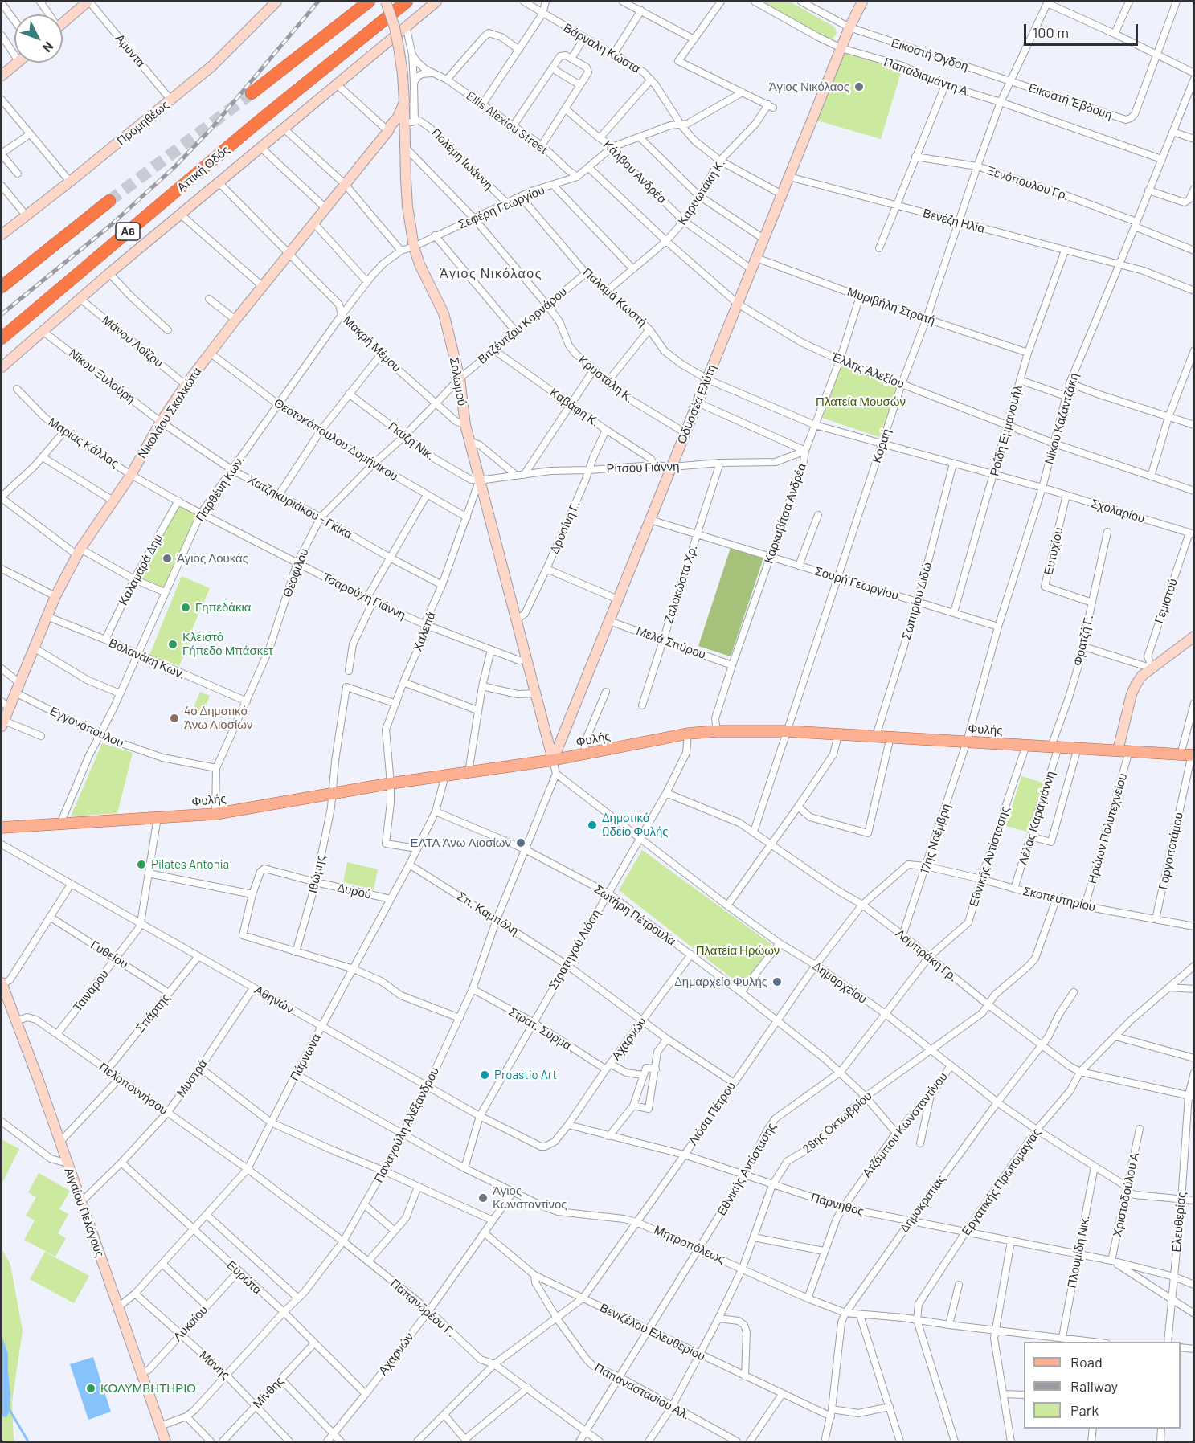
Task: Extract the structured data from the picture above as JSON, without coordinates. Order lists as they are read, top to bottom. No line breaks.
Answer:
{"streets":{"highway":["Αττική Οδός","Α6"],"main road":["Φυλής"],"street":["Βάρναλη Κώστα","Αμύντα","Εικοστή Όγδοη","Παπαδιαμάντη Α.","Εικοστή Έβδομη","Προμηθέως","Ellis Alexiou Street","Πολέμη Ιωάννη","Κάλβου Ανδρέα","Ξενόπουλου Γρ.","Καρυωτάκη Κ.","Σεφέρη Γεωργίου","Βενέζη Ηλία","Παλαμά Κωστή","Μυριβήλη Στρατή","Βιτζέντζου Κορνάρου","Μάνου Λοΐζου","Μακρή Μέμου","Έλλης Αλεξίου","Νίκου Ξυλούρη","Κρυστάλη Κ.","Σολωμού","Οδυσσέα Ελύτη","Καβάφη Κ.","Νικολάου Σκαλκώτα","Νίκου Καζαντζάκη","Ροΐδη Εμμανουήλ","Θεοτοκόπουλου Δομήνικου","Γκύζη Νικ.","Μαρίας Κάλλας","Κοραή","Ρίτσου Γιάννη","Παρθένη Κων.","Χατζηκυριάκου - Γκίκα","Σχολαρίου","Καρκαβίτσα Ανδρέα","Δροσίνη Γ.","Ευτυχίου","Καλαμαρά Δημ","Θεόφιλου","Σουρή Γεωργίου","Ζαλοκώστα Χρ.","Τσαρούχη Γιάννη","Σωτηρίου Διδώ","Γεμιστού","Χαλεπά","Φρατζή Γ.","Μελά Σπύρου","Βολανάκη Κων.","Εγγονόπουλου","Λέλας Καραγιάννη","Ηρώων Πολυτεχνείου","17ης Νοέμβρη","Γοργοποτάμου","Εθνικής Αντίστασης","Ιθώμης","Δυρού","Σκοπευτηρίου","Σπ. Καμπόλη","Σωτήρη Πέτρουλα","Στρατηγού Λιόση","Γυθείου","Λαμπράκη Γρ.","Δημαρχείου","Ταινάρου","Αθηνών","Σπάρτης","Στρατ. Συρμα","Αχαρνών","Πάρνωνα","Μυστρά","Πελοποννήσου","Λιόσα Πέτρου","28ης Οκτωβρίου","Παναγούλη Αλέξανδρου","Ατζάμπου Κωνσταντίνου","Εργατικής Πρωτομαγιάς","Χριστοδούλου Α","Δημοκρατίας","Πάρνηθος","Αιγαίου Πελάγους","Ελευθερίας","Μητροπόλεως","Πλουμίδη Νικ.","Ευρώτα","Παπανδρέου Γ.","Λυκαίου","Βενιζέλου Ελευθερίου","Μάνης","Παπαναστασίου Αλ.","Μίνθης"]},"crossings":[["Βάρναλη Κώστα","Καρυωτάκη Κ."],["Βάρναλη Κώστα","Σεφέρη Γεωργίου"],["Βάρναλη Κώστα","Οδυσσέα Ελύτη"],["Αμύντα","Προμηθέως"],["Εικοστή Όγδοη","Εικοστή Έβδομη"],["Εικοστή Όγδοη","Οδυσσέα Ελύτη"],["Εικοστή Όγδοη","Κοραή"],["Παπαδιαμάντη Α.","Οδυσσέα Ελύτη"],["Παπαδιαμάντη Α.","Νίκου Καζαντζάκη"],["Παπαδιαμάντη Α.","Κοραή"],["Εικοστή Έβδομη","Κοραή"],["Ellis Alexiou Street","Σεφέρη Γεωργίου"],["Πολέμη Ιωάννη","Σεφέρη Γεωργίου"],["Κάλβου Ανδρέα","Καρυωτάκη Κ."],["Κάλβου Ανδρέα","Σεφέρη Γεωργίου"],["Κάλβου Ανδρέα","Οδυσσέα Ελύτη"],["Ξενόπουλου Γρ.","Νίκου Καζαντζάκη"],["Ξενόπουλου Γρ.","Κοραή"],["Καρυωτάκη Κ.","Σεφέρη Γεωργίου"],["Καρυωτάκη Κ.","Παλαμά Κωστή"],["Καρυωτάκη Κ.","Έλλης Αλεξίου"],["Σεφέρη Γεωργίου","Παλαμά Κωστή"],["Σεφέρη Γεωργίου","Έλλης Αλεξίου"],["Σεφέρη Γεωργίου","Κρυστάλη Κ."],["Σεφέρη Γεωργίου","Σολωμού"],["Σεφέρη Γεωργίου","Παρθένη Κων."],["Βενέζη Ηλία","Οδυσσέα Ελύτη"],["Βενέζη Ηλία","Νίκου Καζαντζάκη"],["Βενέζη Ηλία","Ροΐδη Εμμανουήλ"],["Βενέζη Ηλία","Κοραή"],["Παλαμά Κωστή","Βιτζέντζου Κορνάρου"],["Παλαμά Κωστή","Οδυσσέα Ελύτη"],["Παλαμά Κωστή","Κοραή"],["Παλαμά Κωστή","Σχολαρίου"],["Παλαμά Κωστή","Καρκαβίτσα Ανδρέα"],["Παλαμά Κωστή","Σωτηρίου Διδώ"],["Μυριβήλη Στρατή","Οδυσσέα Ελύτη"],["Μυριβήλη Στρατή","Ροΐδη Εμμανουήλ"],["Μυριβήλη Στρατή","Κοραή"],["Μυριβήλη Στρατή","Καρκαβίτσα Ανδρέα"],["Βιτζέντζου Κορνάρου","Κρυστάλη Κ."],["Βιτζέντζου Κορνάρου","Σολωμού"],["Βιτζέντζου Κορνάρου","Καβάφη Κ."],["Βιτζέντζου Κορνάρου","Θεόφιλου"],["Μάνου Λοΐζου","Νικολάου Σκαλκώτα"],["Μακρή Μέμου","Σολωμού"],["Μακρή Μέμου","Νικολάου Σκαλκώτα"],["Μακρή Μέμου","Παρθένη Κων."],["Μακρή Μέμου","Θεόφιλου"],["Έλλης Αλεξίου","Οδυσσέα Ελύτη"],["Έλλης Αλεξίου","Νίκου Καζαντζάκη"],["Έλλης Αλεξίου","Ροΐδη Εμμανουήλ"],["Έλλης Αλεξίου","Κοραή"],["Έλλης Αλεξίου","Καρκαβίτσα Ανδρέα"],["Νίκου Ξυλούρη","Νικολάου Σκαλκώτα"],["Νίκου Ξυλούρη","Χατζηκυριάκου - Γκίκα"],["Κρυστάλη Κ.","Σολωμού"],["Κρυστάλη Κ.","Οδυσσέα Ελύτη"],["Σολωμού","Οδυσσέα Ελύτη"],["Σολωμού","Νικολάου Σκαλκώτα"],["Σολωμού","Γκύζη Νικ."],["Σολωμού","Ρίτσου Γιάννη"],["Σολωμού","Παρθένη Κων."],["Σολωμού","Δροσίνη Γ."],["Σολωμού","Θεόφιλου"],["Σολωμού","Τσαρούχη Γιάννη"],["Σολωμού","Χαλεπά"],["Σολωμού","Φυλής"],["Οδυσσέα Ελύτη","Ρίτσου Γιάννη"],["Οδυσσέα Ελύτη","Σουρή Γεωργίου"],["Οδυσσέα Ελύτη","Μελά Σπύρου"],["Οδυσσέα Ελύτη","Φυλής"],["Καβάφη Κ.","Ρίτσου Γιάννη"],["Καβάφη Κ.","Δροσίνη Γ."],["Νικολάου Σκαλκώτα","Θεοτοκόπουλου Δομήνικου"],["Νικολάου Σκαλκώτα","Μαρίας Κάλλας"],["Νικολάου Σκαλκώτα","Χατζηκυριάκου - Γκίκα"],["Νικολάου Σκαλκώτα","Τσαρούχη Γιάννη"],["Νικολάου Σκαλκώτα","Βολανάκη Κων."],["Νικολάου Σκαλκώτα","Εγγονόπουλου"],["Νίκου Καζαντζάκη","Σχολαρίου"],["Νίκου Καζαντζάκη","Σουρή Γεωργίου"],["Νίκου Καζαντζάκη","Φυλής"],["Νίκου Καζαντζάκη","17ης Νοέμβρη"],["Ροΐδη Εμμανουήλ","Σχολαρίου"],["Ροΐδη Εμμανουήλ","Σουρή Γεωργίου"],["Θεοτοκόπουλου Δομήνικου","Παρθένη Κων."],["Θεοτοκόπουλου Δομήνικου","Θεόφιλου"],["Θεοτοκόπουλου Δομήνικου","Χαλεπά"],["Γκύζη Νικ.","Ρίτσου Γιάννη"],["Γκύζη Νικ.","Θεόφιλου"],["Γκύζη Νικ.","Χαλεπά"],["Μαρίας Κάλλας","Τσαρούχη Γιάννη"],["Κοραή","Σουρή Γεωργίου"],["Κοραή","Φυλής"],["Κοραή","Λαμπράκη Γρ."],["Ρίτσου Γιάννη","Καρκαβίτσα Ανδρέα"],["Ρίτσου Γιάννη","Δροσίνη Γ."],["Ρίτσου Γιάννη","Ζαλοκώστα Χρ."],["Ρίτσου Γιάννη","Χαλεπά"],["Παρθένη Κων.","Χατζηκυριάκου - Γκίκα"],["Παρθένη Κων.","Τσαρούχη Γιάννη"],["Παρθένη Κων.","Βολανάκη Κων."],["Παρθένη Κων.","Εγγονόπουλου"],["Παρθένη Κων.","Φυλής"],["Χατζηκυριάκου - Γκίκα","Θεόφιλου"],["Χατζηκυριάκου - Γκίκα","Χαλεπά"],["Σχολαρίου","Ευτυχίου"],["Σχολαρίου","Σωτηρίου Διδώ"],["Σχολαρίου","Γεμιστού"],["Καρκαβίτσα Ανδρέα","Σουρή Γεωργίου"],["Καρκαβίτσα Ανδρέα","Μελά Σπύρου"],["Καρκαβίτσα Ανδρέα","Φυλής"],["Ευτυχίου","Φρατζή Γ."],["Καλαμαρά Δημ","Τσαρούχη Γιάννη"],["Καλαμαρά Δημ","Βολανάκη Κων."],["Θεόφιλου","Τσαρούχη Γιάννη"],["Θεόφιλου","Βολανάκη Κων."],["Θεόφιλου","Εγγονόπουλου"],["Θεόφιλου","Φυλής"],["Σουρή Γεωργίου","Ζαλοκώστα Χρ."],["Σουρή Γεωργίου","Σωτηρίου Διδώ"],["Ζαλοκώστα Χρ.","Μελά Σπύρου"],["Τσαρούχη Γιάννη","Χαλεπά"],["Σωτηρίου Διδώ","Φυλής"],["Χαλεπά","Φυλής"],["Χαλεπά","Ιθώμης"],["Χαλεπά","Πάρνωνα"],["Φρατζή Γ.","Φυλής"],["Φρατζή Γ.","Λέλας Καραγιάννη"],["Φυλής","Λέλας Καραγιάννη"],["Φυλής","Ηρώων Πολυτεχνείου"],["Φυλής","17ης Νοέμβρη"],["Φυλής","Γοργοποτάμου"],["Φυλής","Εθνικής Αντίστασης"],["Φυλής","Ιθώμης"],["Φυλής","Στρατηγού Λιόση"],["Φυλής","Πάρνωνα"],["Λέλας Καραγιάννη","Σκοπευτηρίου"],["Ηρώων Πολυτεχνείου","Σκοπευτηρίου"],["17ης Νοέμβρη","Σκοπευτηρίου"],["17ης Νοέμβρη","Λαμπράκη Γρ."],["17ης Νοέμβρη","Λιόσα Πέτρου"],["Γοργοποτάμου","Σκοπευτηρίου"],["Εθνικής Αντίστασης","Σκοπευτηρίου"],["Εθνικής Αντίστασης","Σωτήρη Πέτρουλα"],["Εθνικής Αντίστασης","Λαμπράκη Γρ."],["Εθνικής Αντίστασης","Δημαρχείου"],["Εθνικής Αντίστασης","Πάρνηθος"],["Εθνικής Αντίστασης","Μητροπόλεως"],["Εθνικής Αντίστασης","Παπανδρέου Γ."],["Εθνικής Αντίστασης","Βενιζέλου Ελευθερίου"],["Εθνικής Αντίστασης","Παπαναστασίου Αλ."],["Ιθώμης","Δυρού"],["Δυρού","Πάρνωνα"],["Σκοπευτηρίου","Λιόσα Πέτρου"],["Σκοπευτηρίου","28ης Οκτωβρίου"],["Σπ. Καμπόλη","Στρατηγού Λιόση"],["Σπ. Καμπόλη","Αχαρνών"],["Σπ. Καμπόλη","Πάρνωνα"],["Σπ. Καμπόλη","Λιόσα Πέτρου"],["Σπ. Καμπόλη","Παναγούλη Αλέξανδρου"],["Σωτήρη Πέτρουλα","Στρατηγού Λιόση"],["Σωτήρη Πέτρουλα","Αχαρνών"],["Σωτήρη Πέτρουλα","Πάρνωνα"],["Σωτήρη Πέτρουλα","Λιόσα Πέτρου"],["Σωτήρη Πέτρουλα","28ης Οκτωβρίου"],["Σωτήρη Πέτρουλα","Παναγούλη Αλέξανδρου"],["Σωτήρη Πέτρουλα","Ατζάμπου Κωνσταντίνου"],["Στρατηγού Λιόση","Λαμπράκη Γρ."],["Στρατηγού Λιόση","Δημαρχείου"],["Στρατηγού Λιόση","Αθηνών"],["Στρατηγού Λιόση","Στρατ. Συρμα"],["Στρατηγού Λιόση","Μητροπόλεως"],["Γυθείου","Ταινάρου"],["Γυθείου","Σπάρτης"],["Λαμπράκη Γρ.","Λιόσα Πέτρου"],["Λαμπράκη Γρ.","28ης Οκτωβρίου"],["Λαμπράκη Γρ.","Εργατικής Πρωτομαγιάς"],["Λαμπράκη Γρ.","Δημοκρατίας"],["Λαμπράκη Γρ.","Ελευθερίας"],["Δημαρχείου","Λιόσα Πέτρου"],["Δημαρχείου","28ης Οκτωβρίου"],["Δημαρχείου","Παναγούλη Αλέξανδρου"],["Δημαρχείου","Ατζάμπου Κωνσταντίνου"],["Δημαρχείου","Εργατικής Πρωτομαγιάς"],["Δημαρχείου","Χριστοδούλου Α"],["Δημαρχείου","Δημοκρατίας"],["Δημαρχείου","Ελευθερίας"],["Δημαρχείου","Πλουμίδη Νικ."],["Ταινάρου","Αθηνών"],["Ταινάρου","Πελοποννήσου"],["Αθηνών","Σπάρτης"],["Αθηνών","Αχαρνών"],["Αθηνών","Πάρνωνα"],["Αθηνών","Μυστρά"],["Αθηνών","Παναγούλη Αλέξανδρου"],["Σπάρτης","Πελοποννήσου"],["Στρατ. Συρμα","Αχαρνών"],["Στρατ. Συρμα","Παναγούλη Αλέξανδρου"],["Αχαρνών","Πάρνηθος"],["Αχαρνών","Μητροπόλεως"],["Αχαρνών","Ευρώτα"],["Αχαρνών","Παπανδρέου Γ."],["Αχαρνών","Βενιζέλου Ελευθερίου"],["Πάρνωνα","Πελοποννήσου"],["Πάρνωνα","Αιγαίου Πελάγους"],["Πάρνωνα","Μητροπόλεως"],["Πάρνωνα","Ευρώτα"],["Πάρνωνα","Παπανδρέου Γ."],["Πάρνωνα","Μάνης"],["Μυστρά","Πελοποννήσου"],["Μυστρά","Αιγαίου Πελάγους"],["Μυστρά","Ευρώτα"],["Πελοποννήσου","Αιγαίου Πελάγους"],["Πελοποννήσου","Παπανδρέου Γ."],["Λιόσα Πέτρου","Πάρνηθος"],["Λιόσα Πέτρου","Μητροπόλεως"],["Λιόσα Πέτρου","Παπανδρέου Γ."],["Λιόσα Πέτρου","Βενιζέλου Ελευθερίου"],["Λιόσα Πέτρου","Παπαναστασίου Αλ."],["28ης Οκτωβρίου","Πάρνηθος"],["28ης Οκτωβρίου","Μητροπόλεως"],["28ης Οκτωβρίου","Βενιζέλου Ελευθερίου"],["28ης Οκτωβρίου","Παπαναστασίου Αλ."],["Παναγούλη Αλέξανδρου","Αιγαίου Πελάγους"],["Παναγούλη Αλέξανδρου","Μητροπόλεως"],["Παναγούλη Αλέξανδρου","Ευρώτα"],["Παναγούλη Αλέξανδρου","Παπανδρέου Γ."],["Παναγούλη Αλέξανδρου","Μάνης"],["Ατζάμπου Κωνσταντίνου","Πάρνηθος"],["Ατζάμπου Κωνσταντίνου","Μητροπόλεως"],["Εργατικής Πρωτομαγιάς","Πάρνηθος"],["Εργατικής Πρωτομαγιάς","Μητροπόλεως"],["Χριστοδούλου Α","Πάρνηθος"],["Δημοκρατίας","Πάρνηθος"],["Δημοκρατίας","Μητροπόλεως"],["Δημοκρατίας","Βενιζέλου Ελευθερίου"],["Πάρνηθος","Ελευθερίας"],["Πάρνηθος","Πλουμίδη Νικ."],["Αιγαίου Πελάγους","Λυκαίου"],["Μητροπόλεως","Πλουμίδη Νικ."],["Ευρώτα","Λυκαίου"],["Ευρώτα","Μίνθης"],["Λυκαίου","Μάνης"],["Βενιζέλου Ελευθερίου","Παπαναστασίου Αλ."],["Μάνης","Μίνθης"]],"districts":["Άγιος Νικόλαος"],"parks":["Πλατεία Μουσών","Πλατεία Ηρώων"],"places":["Άγιος Νικόλαος","Άγιος Λουκάς","Γηπεδάκια","Κλειστό Γήπεδο Μπάσκετ","4ο Δημοτικό Άνω Λιοσίων","Δημοτικό Ωδείο Φυλής","ΕΛΤΑ Άνω Λιοσίων","Pilates Antonia","Δημαρχείο Φυλής","Proastio Art","Άγιος Κωνσταντίνος","ΚΟΛΥΜΒΗΤΗΡΙΟ"],"legend":["Road","Railway","Park"],"scale_bar":"100 m","north":"bottom right"}
